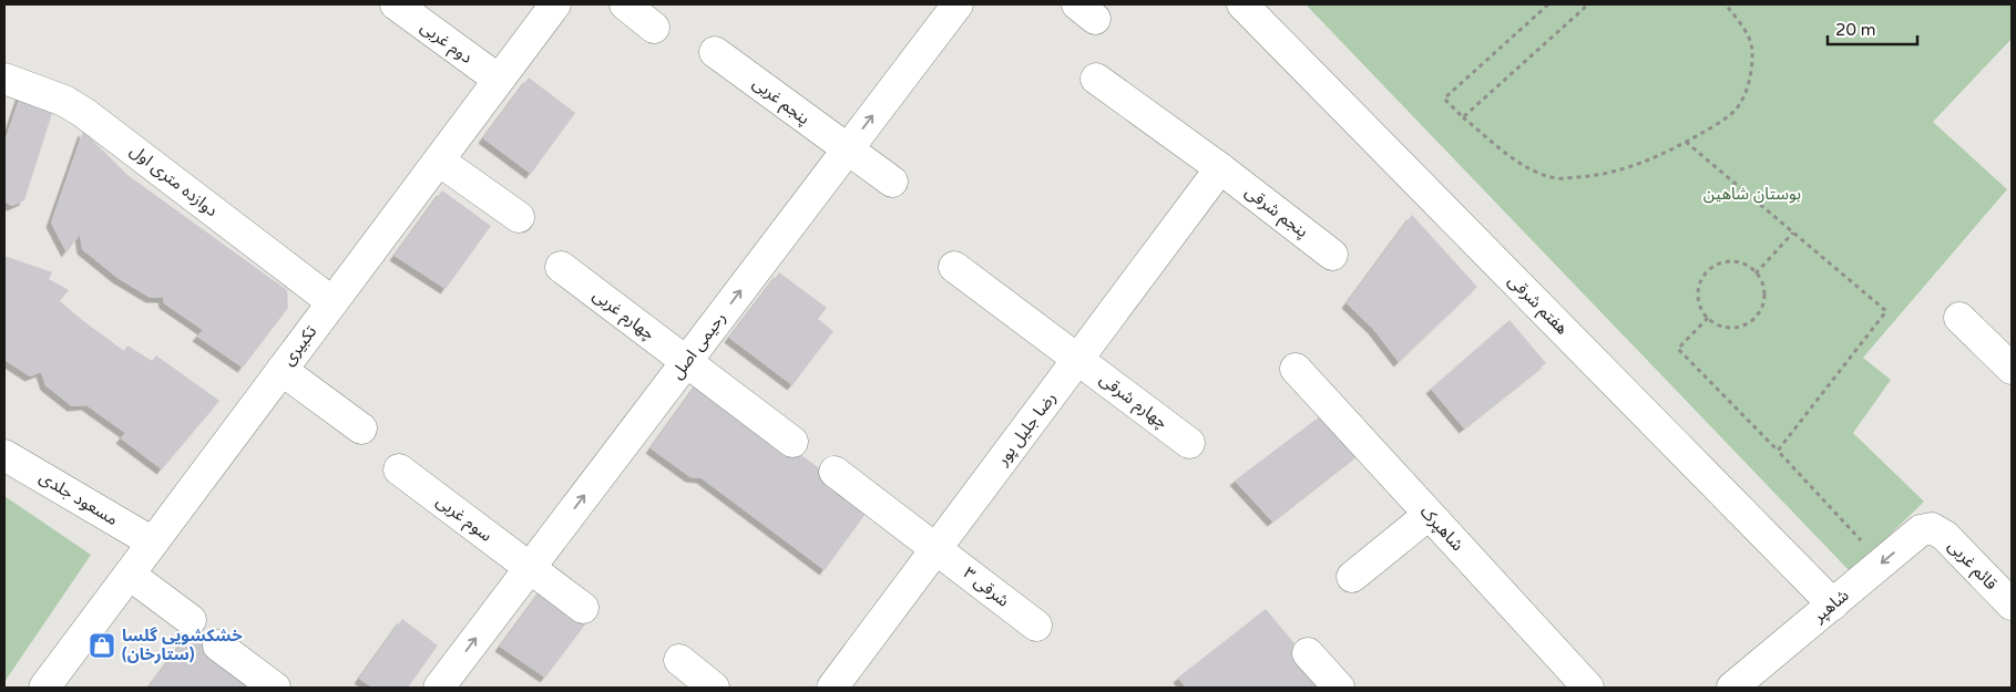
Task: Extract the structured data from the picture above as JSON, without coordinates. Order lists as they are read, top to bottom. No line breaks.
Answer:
{"streets":{"street":["دوم غربی","پنجم غربی","دوازده متری اول","پنجم شرقی","هفتم شرقی","چهارم غربی","تکبیری","رحیمی اصل","چهارم شرقی","رضا جلیل پور","مسعود جلدی","سوم غربی","شاهپرک","قائم غربی","۳ شرقی","شاهپر"]},"crossings":[["دوم غربی","تکبیری"],["پنجم غربی","رحیمی اصل"],["دوازده متری اول","تکبیری"],["پنجم شرقی","رضا جلیل پور"],["هفتم شرقی","شاهپر"],["چهارم غربی","رحیمی اصل"],["تکبیری","مسعود جلدی"],["رحیمی اصل","سوم غربی"],["چهارم شرقی","رضا جلیل پور"],["رضا جلیل پور","۳ شرقی"],["قائم غربی","شاهپر"]],"one_way":["رحیمی اصل"],"parks":["بوستان شاهین"],"places":{"shop":["خشکشویی گلسا (ستارخان)"]},"scale_bar":"20 m"}
